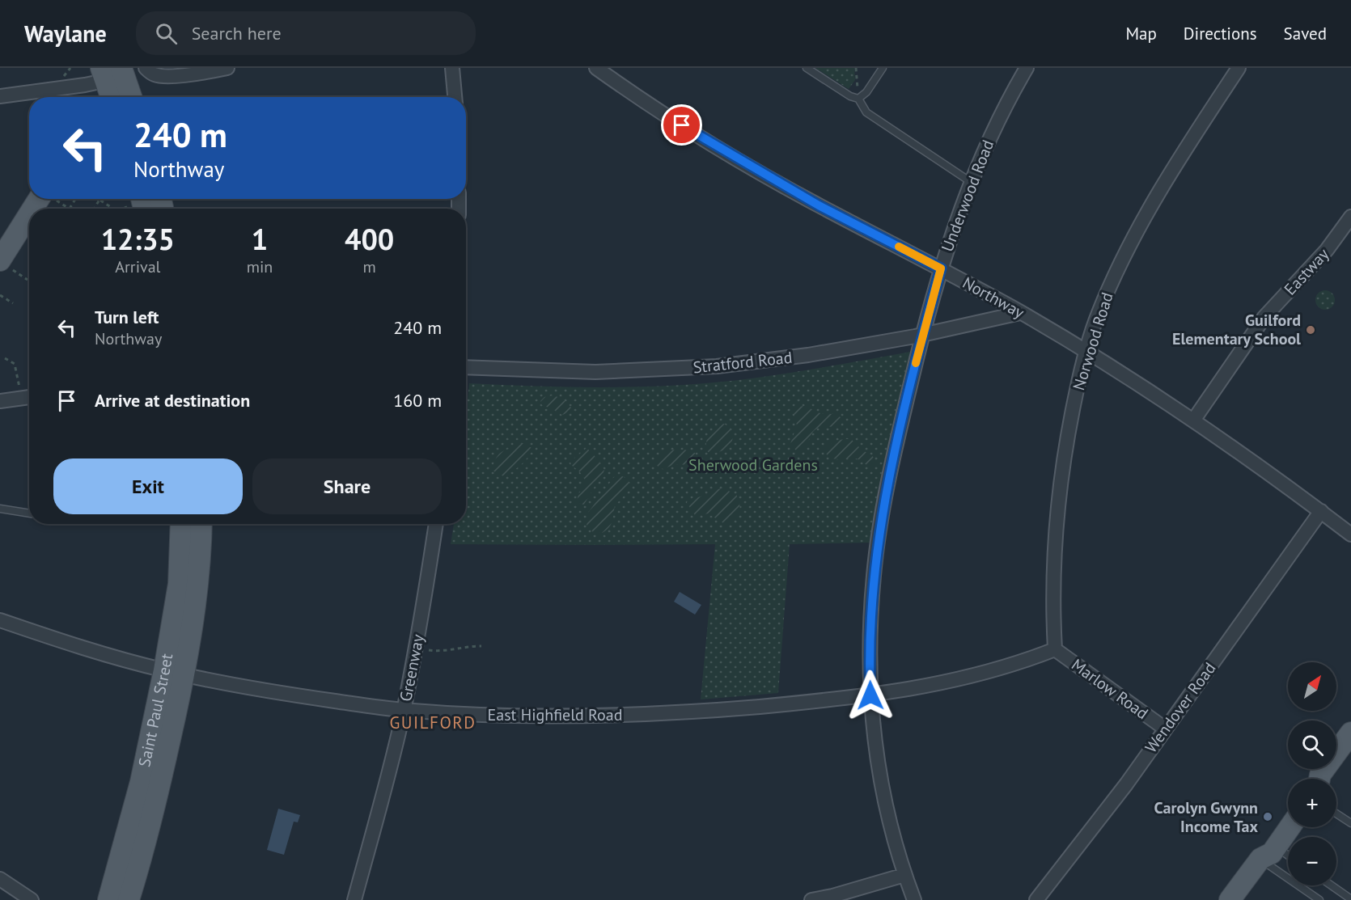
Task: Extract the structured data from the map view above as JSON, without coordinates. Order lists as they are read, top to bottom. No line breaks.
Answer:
{"streets":{"main road":["Saint Paul Street"],"street":["Underwood Road","Eastway","Northway","Norwood Road","Stratford Road","Greenway","Marlow Road","Wendover Road","East Highfield Road"]},"crossings":[["Underwood Road","Northway"],["Underwood Road","Stratford Road"],["Underwood Road","East Highfield Road"],["Eastway","Northway"],["Northway","Norwood Road"],["Northway","Stratford Road"],["Northway","Wendover Road"],["Norwood Road","Marlow Road"],["Norwood Road","East Highfield Road"],["Greenway","East Highfield Road"],["Marlow Road","Wendover Road"],["Marlow Road","East Highfield Road"],["Saint Paul Street","East Highfield Road"]],"districts":["GUILFORD"],"parks":["Sherwood Gardens"],"places":["Guilford Elementary School","Carolyn Gwynn Income Tax"],"north":"top right","page":{"header":"Waylane","search":"Search here","nav":["Map","Directions","Saved"],"turn":["240 m","Northway"],"eta":["12:35","Arrival","1","min","400","m"],"list":[{"name":"Turn left","note":"Northway","value":"240 m"},{"name":"Arrive at destination","value":"160 m"}],"buttons":["Exit","Share"],"map_buttons":["+","−"]}}
